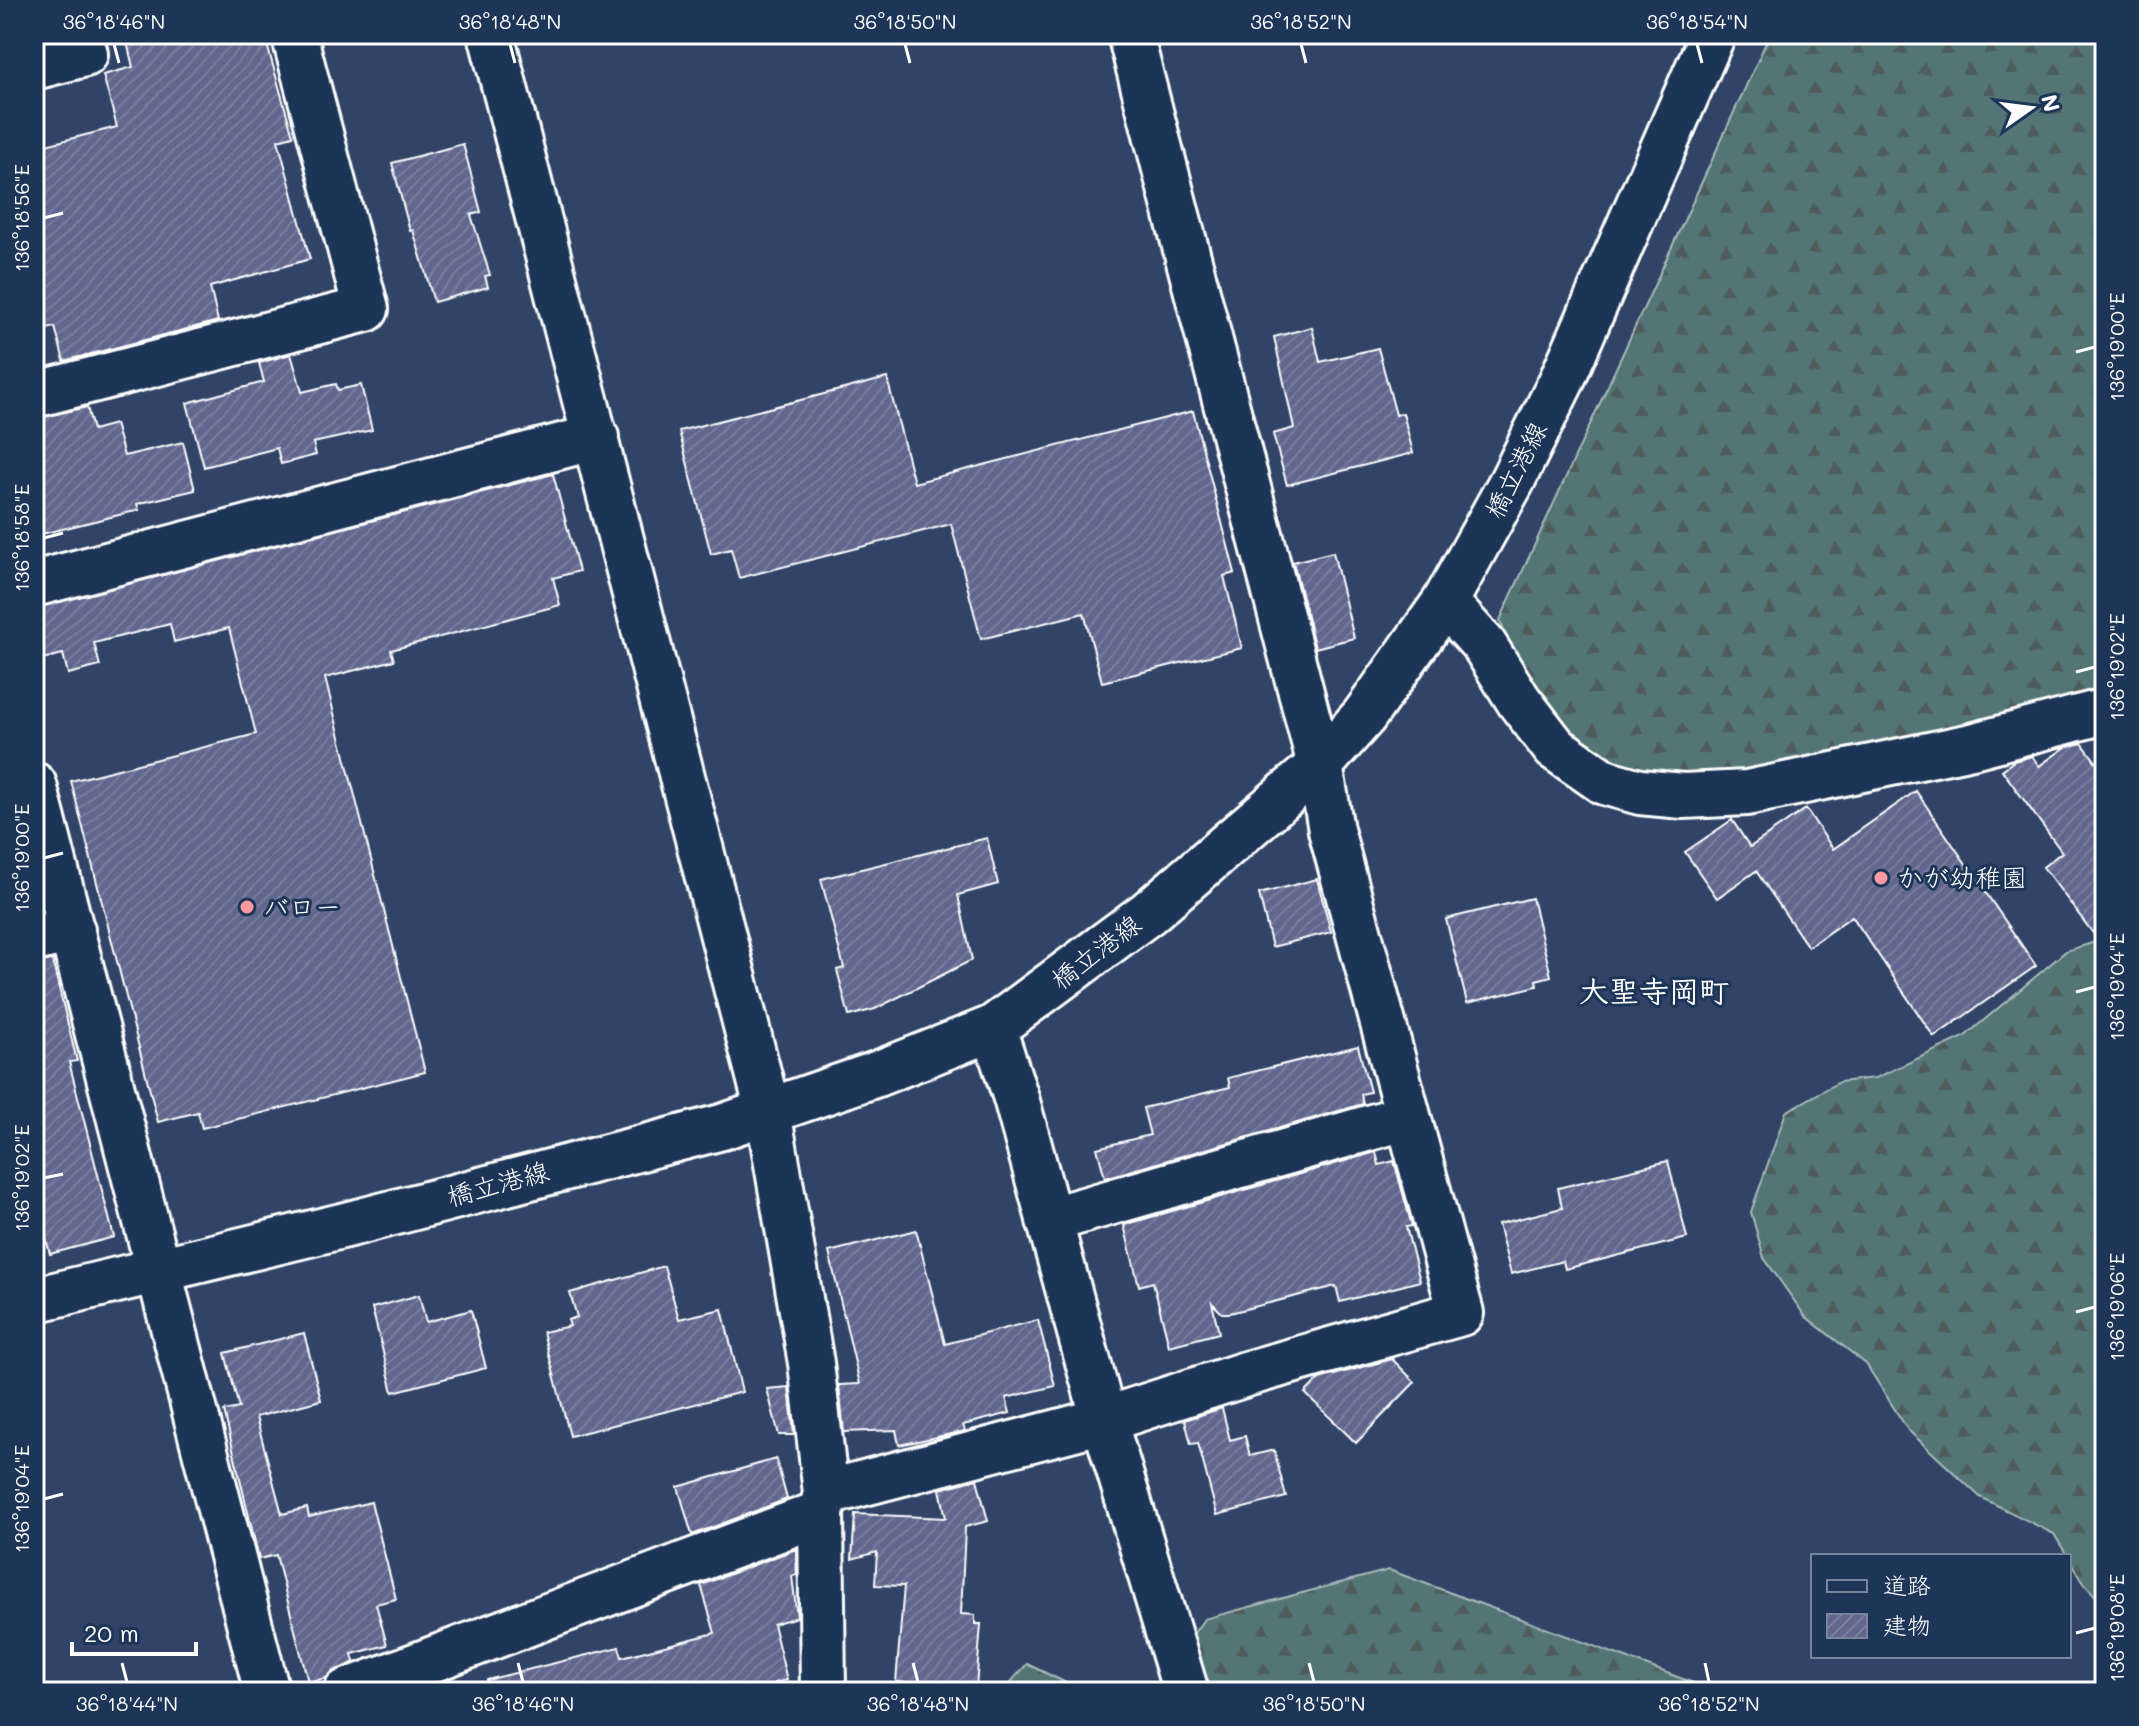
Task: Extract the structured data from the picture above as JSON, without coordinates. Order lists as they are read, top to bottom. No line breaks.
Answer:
{"streets":{"street":["橋立港線"]},"districts":["大聖寺岡町"],"places":["かが幼稚園","バロー"],"legend":["道路","建物"],"scale_bar":"20 m","north":"right","coordinates":["36°18'46\"N","36°18'48\"N","36°18'50\"N","36°18'52\"N","36°18'54\"N","136°18'56\"E","136°19'00\"E","136°18'58\"E","136°19'02\"E","136°19'04\"E","136°19'06\"E","136°19'08\"E","36°18'44\"N"]}
